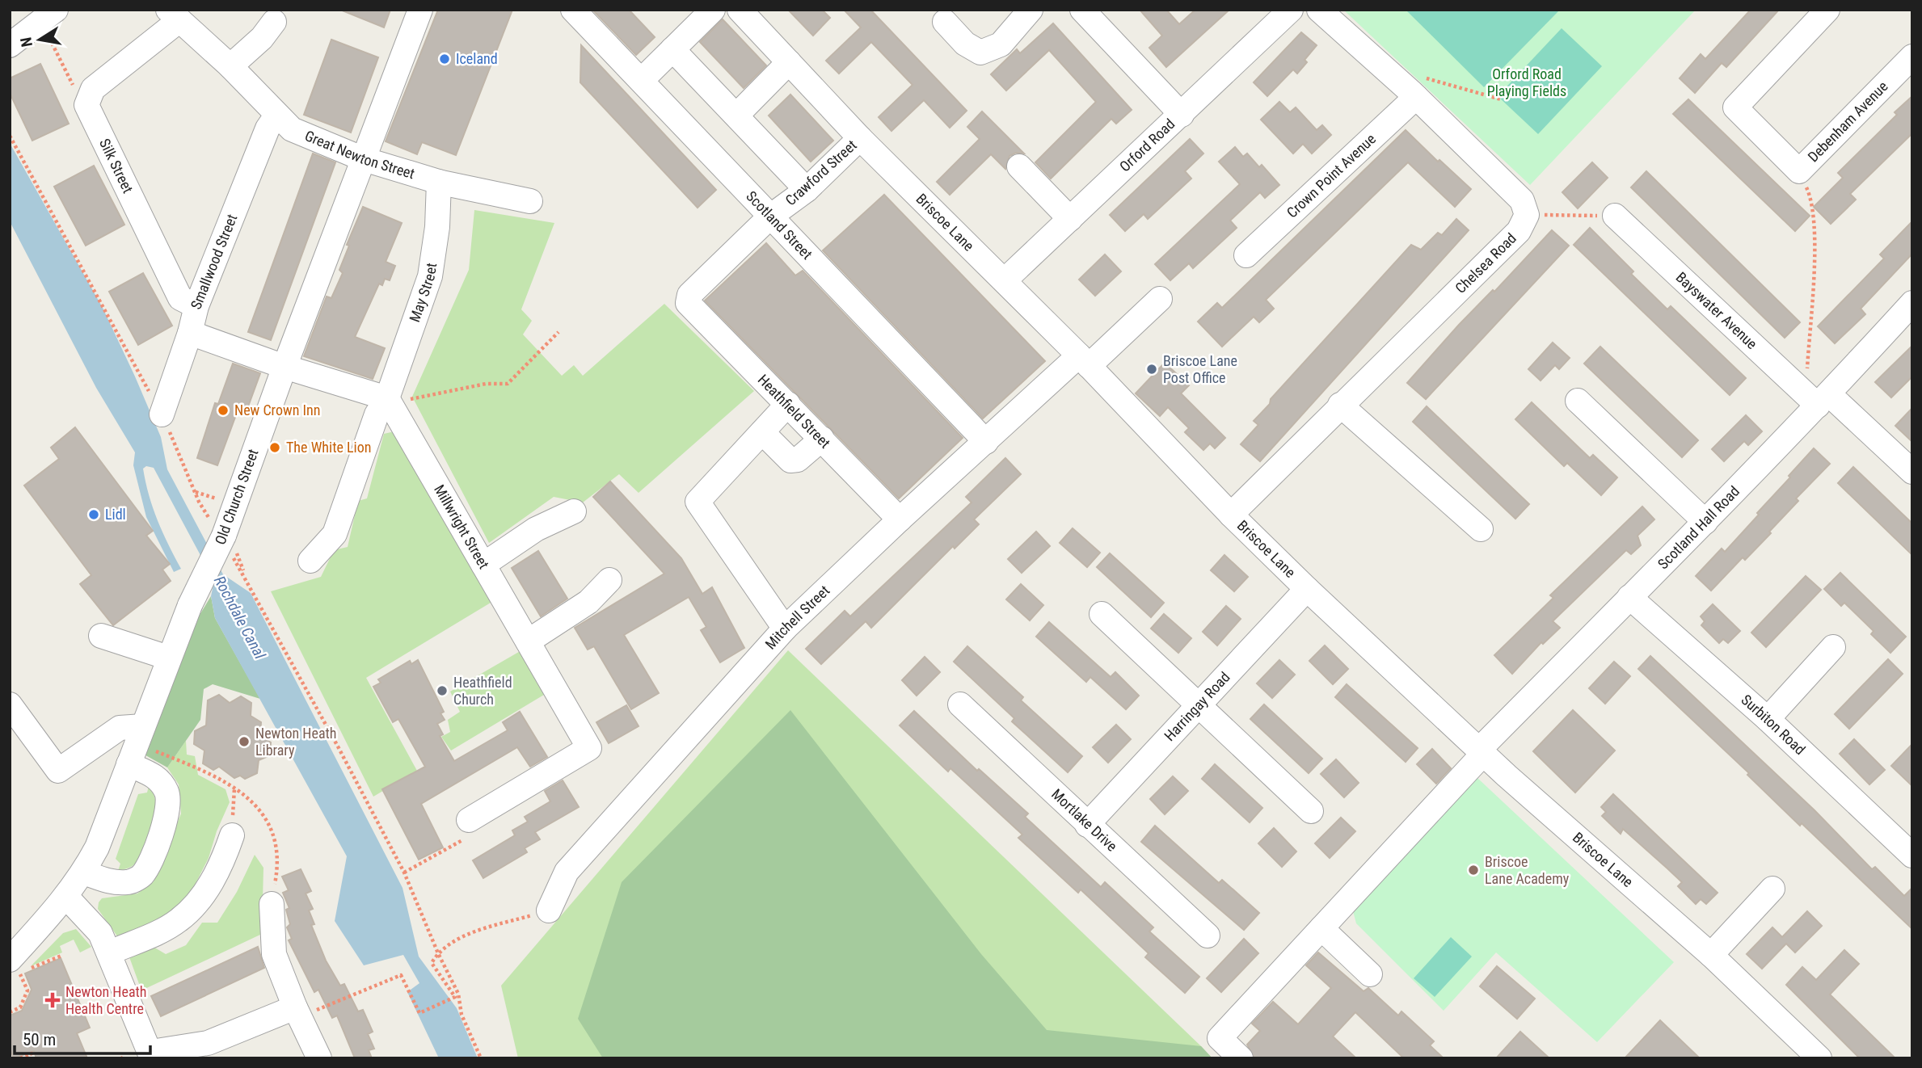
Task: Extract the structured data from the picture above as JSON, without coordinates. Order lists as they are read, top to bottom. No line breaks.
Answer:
{"streets":{"street":["Debenham Avenue","Orford Road","Great Newton Street","Silk Street","Crawford Street","Crown Point Avenue","Briscoe Lane","Scotland Street","Smallwood Street","Chelsea Road","May Street","Bayswater Avenue","Heathfield Street","Old Church Street","Millwright Street","Scotland Hall Road","Mitchell Street","Harringay Road","Surbiton Road","Mortlake Drive"]},"crossings":[["Orford Road","Briscoe Lane"],["Great Newton Street","Smallwood Street"],["Great Newton Street","May Street"],["Great Newton Street","Old Church Street"],["Silk Street","Smallwood Street"],["Crawford Street","Briscoe Lane"],["Crawford Street","Scotland Street"],["Crawford Street","Heathfield Street"],["Briscoe Lane","Chelsea Road"],["Briscoe Lane","Scotland Hall Road"],["Briscoe Lane","Mitchell Street"],["Briscoe Lane","Harringay Road"],["Scotland Street","Mitchell Street"],["May Street","Millwright Street"],["Bayswater Avenue","Scotland Hall Road"],["Heathfield Street","Mitchell Street"],["Scotland Hall Road","Surbiton Road"],["Harringay Road","Mortlake Drive"]],"water":["Rochdale Canal"],"parks":["Orford Road Playing Fields"],"places":{"other":["Iceland","Briscoe Lane Post Office","New Crown Inn","The White Lion","Lidl","Heathfield Church","Newton Heath Library","Briscoe Lane Academy"],"health":["Newton Heath Health Centre"]},"scale_bar":"50 m","north":"left"}
